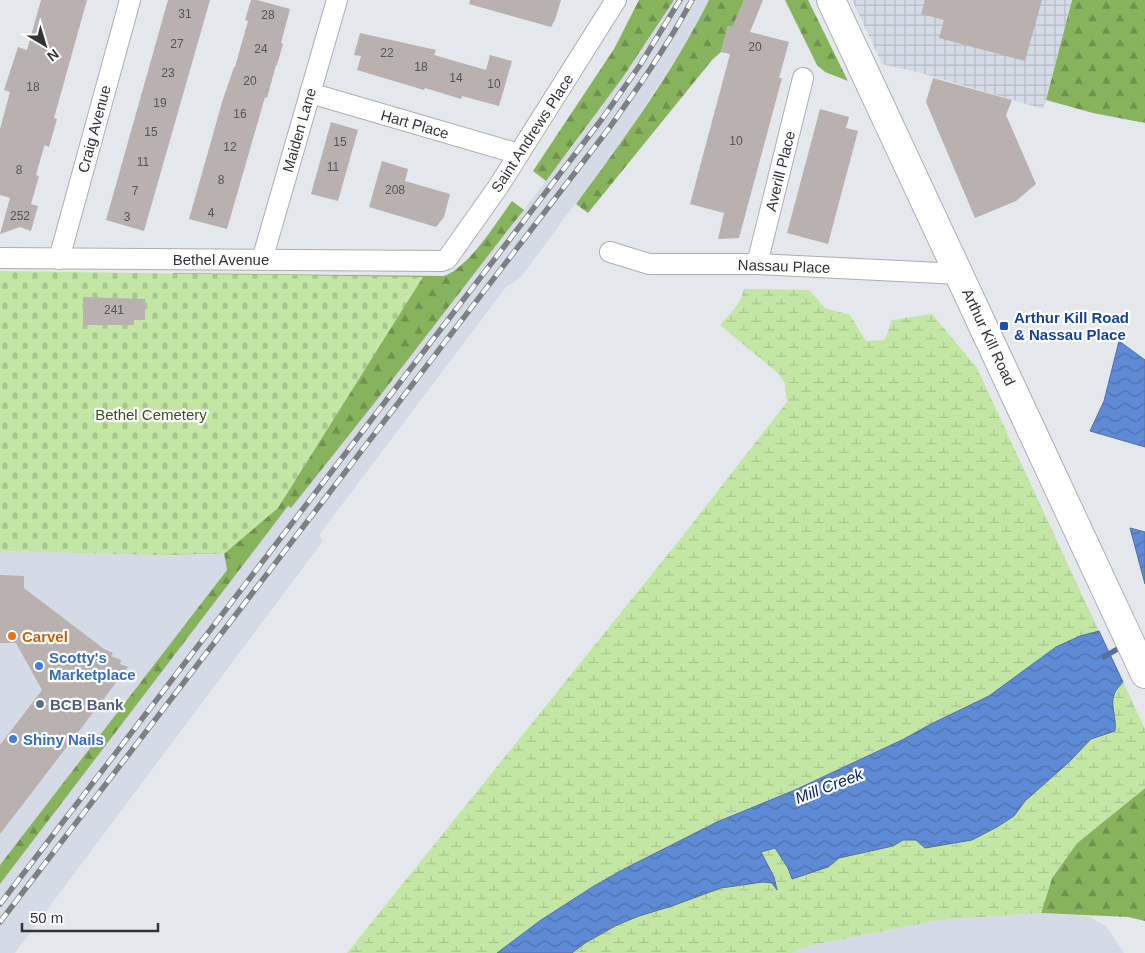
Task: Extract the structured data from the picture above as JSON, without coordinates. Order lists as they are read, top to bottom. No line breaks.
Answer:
{"streets":{"street":["Hart Place","Craig Avenue","Maiden Lane","Saint Andrews Place","Averill Place","Bethel Avenue","Nassau Place","Arthur Kill Road"]},"crossings":[["Hart Place","Maiden Lane"],["Hart Place","Saint Andrews Place"],["Craig Avenue","Bethel Avenue"],["Maiden Lane","Bethel Avenue"],["Saint Andrews Place","Bethel Avenue"],["Averill Place","Nassau Place"],["Nassau Place","Arthur Kill Road"]],"water":["Mill Creek"],"parks":["Bethel Cemetery"],"places":{"transit":["Arthur Kill Road & Nassau Place"],"other":["Carvel","Scotty's Marketplace","BCB Bank","Shiny Nails"]},"house_numbers":["31","28","27","20","24","22","18","23","14","20","10","18","19","16","15","10","15","12","11","11","8","8","208","7","4","252","3","241"],"scale_bar":"50 m","north":"bottom right"}
